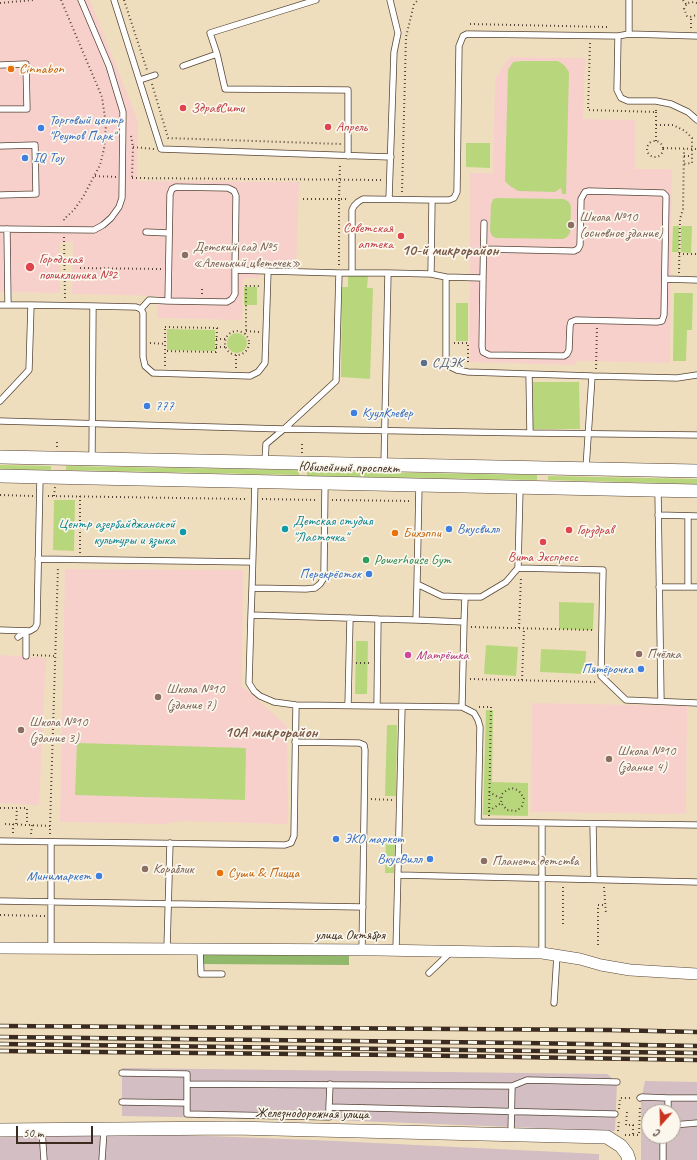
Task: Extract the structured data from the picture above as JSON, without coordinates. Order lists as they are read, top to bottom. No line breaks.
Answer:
{"streets":{"street":["Юбилейный проспект","улица Октября","Железнодорожная улица"]},"districts":["10-й микрорайон","10А микрорайон"],"places":["Cinnabon","ЗдравСити","Апрель","Торговый центр \"Реутов Парк\"","IQ Toy","Школа №10 (основное здание)","Советская аптека","Детский сад №5 «Аленький цветочек»","Городская поликлиника №2","СДЭК","777","КуулКлевер","Детская студия \"Ласточка\"","Вкусвилл","Горздрав","Центр азербайджанской культуры и языка","Бихэппи","Вита Экспресс","Powerhouse Gym","Перекрёсток","Пчёлка","Матрёшка","Пятёрочка","Школа №10 (здание 7)","Школа №10 (здание 3)","Школа №10 (здание 4)","ЭКО маркет","ВкусВилл","Планета детства","Кораблик","Суши & Пицца","Минимаркет"],"scale_bar":"50 m","north":"bottom"}
